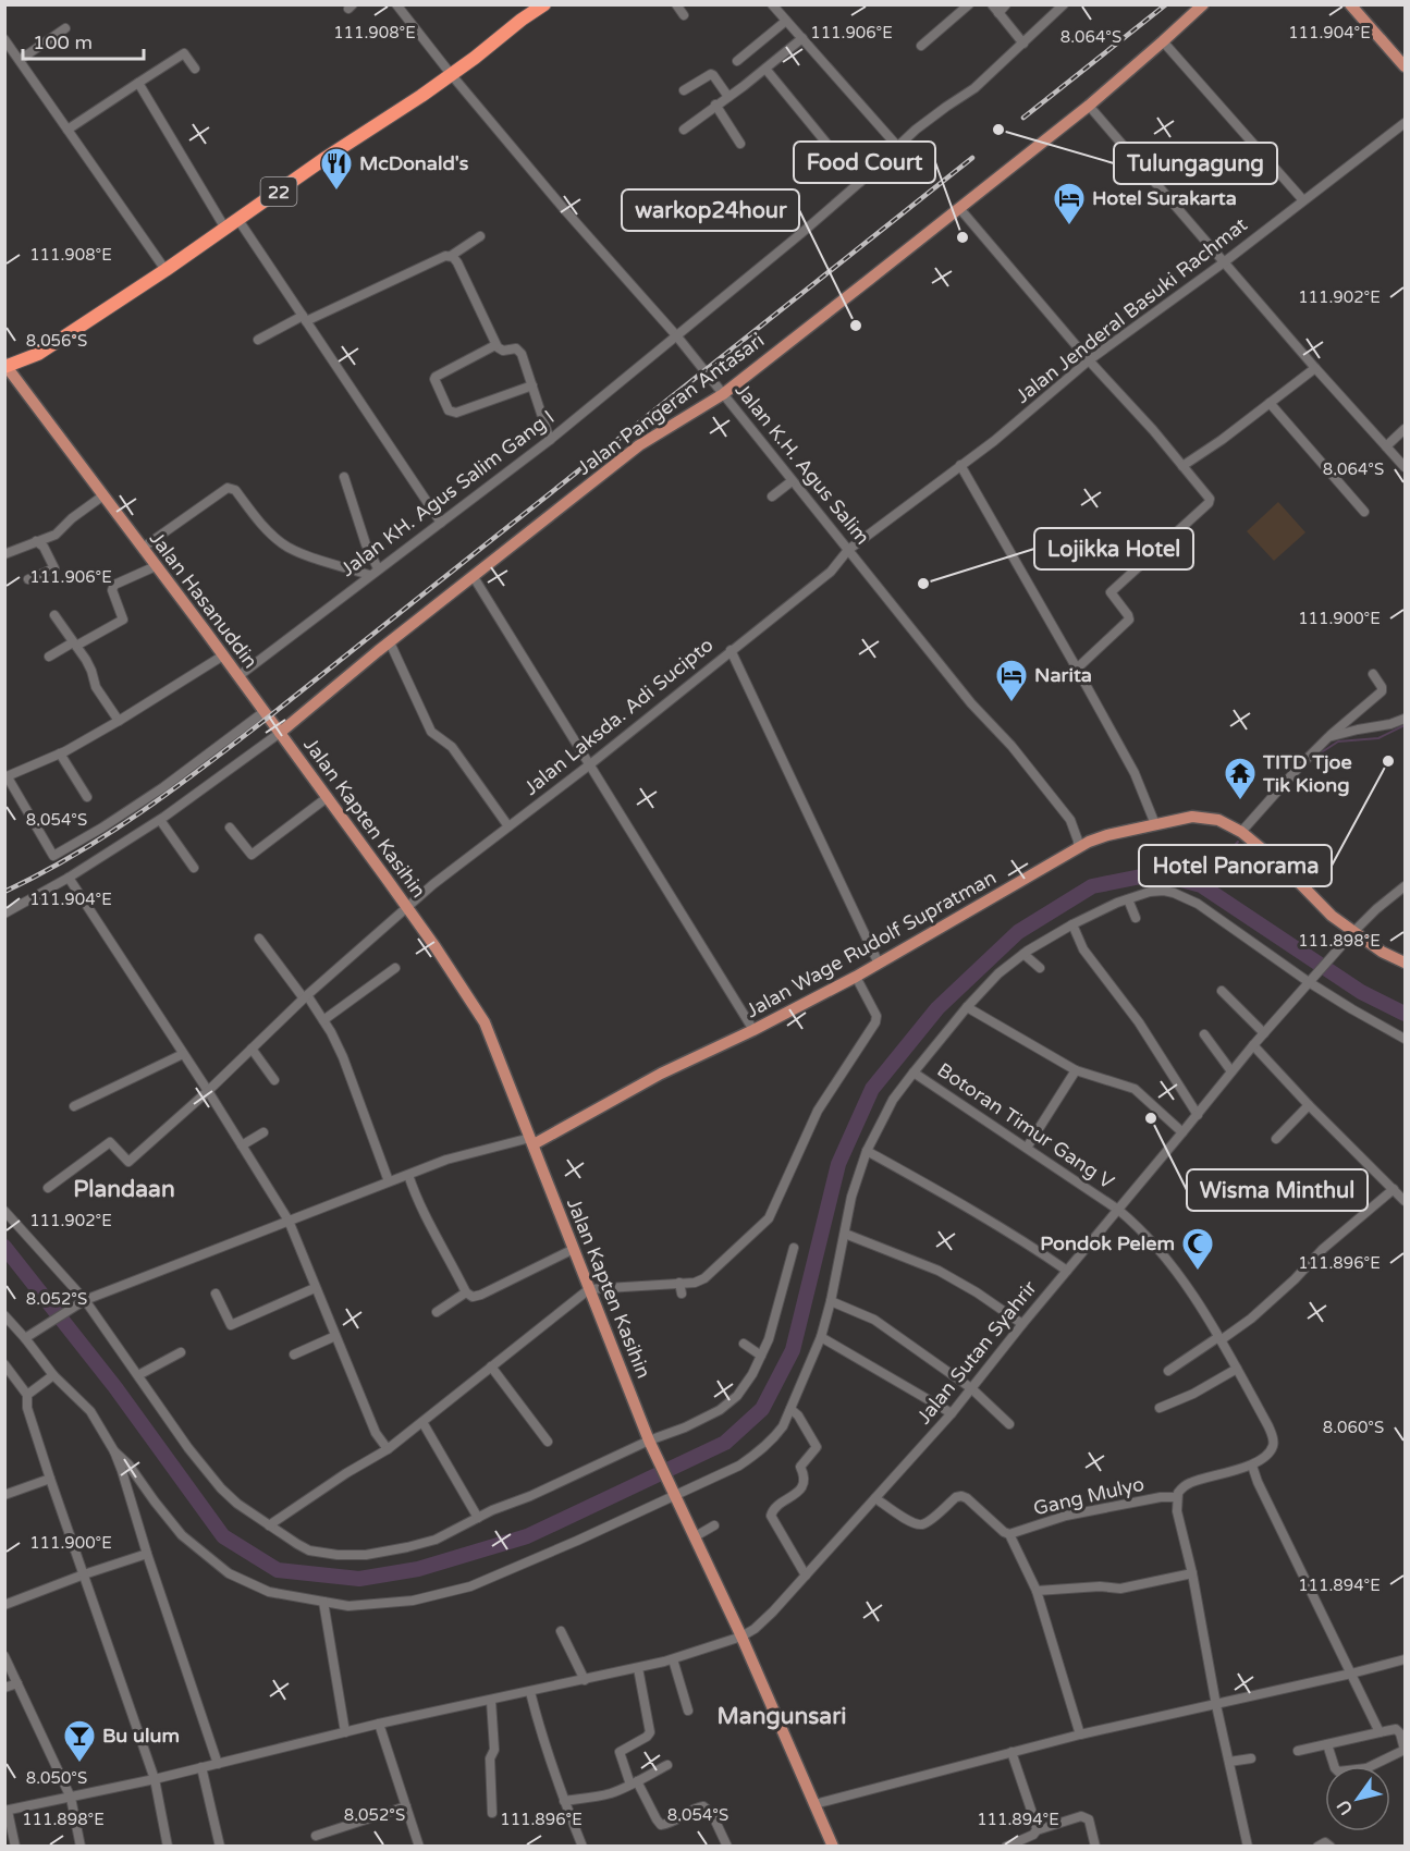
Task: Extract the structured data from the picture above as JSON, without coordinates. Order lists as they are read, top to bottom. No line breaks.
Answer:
{"streets":{"highway":["22"],"main road":["Jalan Pangeran Antasari","Jalan Hasanuddin","Jalan Kapten Kasihin","Jalan Wage Rudolf Supratman"],"street":["Jalan Jenderal Basuki Rachmat","Jalan K.H. Agus Salim","Jalan KH. Agus Salim Gang I","Jalan Laksda. Adi Sucipto","Botoran Timur Gang V","Jalan Sutan Syahrir","Gang Mulyo"]},"crossings":[["22","Jalan K.H. Agus Salim"],["22","Jalan Hasanuddin"],["Jalan Jenderal Basuki Rachmat","Jalan K.H. Agus Salim"],["Jalan Jenderal Basuki Rachmat","Jalan Laksda. Adi Sucipto"],["Jalan Pangeran Antasari","Jalan K.H. Agus Salim"],["Jalan Pangeran Antasari","Jalan Hasanuddin"],["Jalan Pangeran Antasari","Jalan Kapten Kasihin"],["Jalan K.H. Agus Salim","Jalan KH. Agus Salim Gang I"],["Jalan K.H. Agus Salim","Jalan Laksda. Adi Sucipto"],["Jalan K.H. Agus Salim","Jalan Wage Rudolf Supratman"],["Jalan KH. Agus Salim Gang I","Jalan Hasanuddin"],["Jalan Hasanuddin","Jalan Kapten Kasihin"],["Jalan Laksda. Adi Sucipto","Jalan Kapten Kasihin"],["Jalan Kapten Kasihin","Jalan Wage Rudolf Supratman"],["Jalan Kapten Kasihin","Jalan Sutan Syahrir"],["Jalan Wage Rudolf Supratman","Jalan Sutan Syahrir"],["Botoran Timur Gang V","Jalan Sutan Syahrir"]],"districts":["Plandaan","Mangunsari"],"places":{"other":["Tulungagung","Food Court","warkop24hour","Lojikka Hotel","Hotel Panorama","Wisma Minthul"],"restaurant":["McDonald's"],"hotel":["Hotel Surakarta","Narita"],"temple":["TITD Tjoe Tik Kiong"],"mosque":["Pondok Pelem"],"bar":["Bu ulum"]},"scale_bar":"100 m","north":"bottom left","coordinates":["111.908°E","111.906°E","111.904°E","8.064°S","111.902°E","8.056°S","111.900°E","8.054°S","111.898°E","111.896°E","8.052°S","8.060°S","111.894°E","8.050°S"]}
